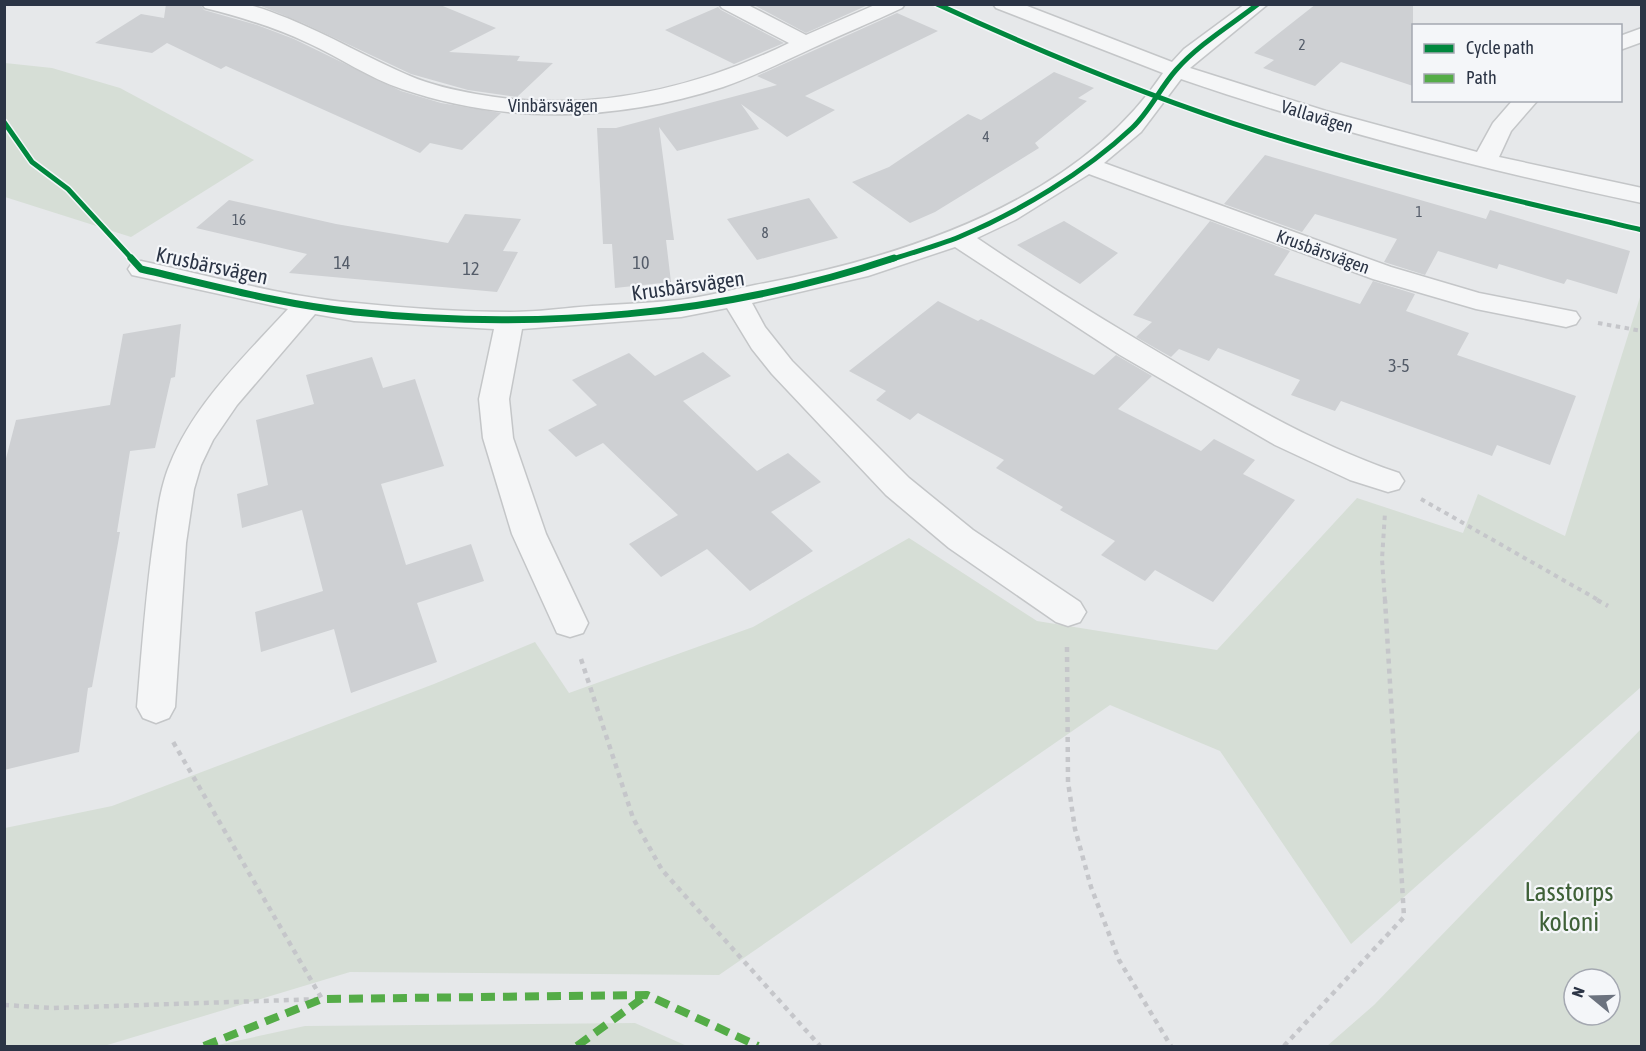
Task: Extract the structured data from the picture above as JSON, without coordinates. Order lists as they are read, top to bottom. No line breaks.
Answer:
{"streets":{"street":["Vinbärsvägen","Vallavägen","Krusbärsvägen"]},"crossings":[["Vallavägen","Krusbärsvägen"]],"parks":["Lasstorps koloni"],"house_numbers":["2","4","1","16","8","14","10","12","3-5"],"legend":["Cycle path","Path"],"north":"left"}
